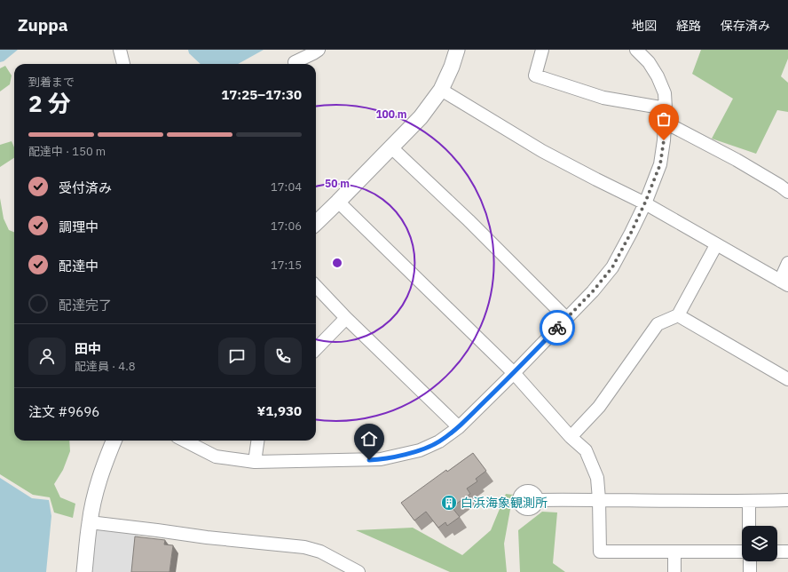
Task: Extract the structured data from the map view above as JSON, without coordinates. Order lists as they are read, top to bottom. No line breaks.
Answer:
{"places":{"building":["白浜海象観測所"]},"page":{"header":"Zuppa","nav":["地図","経路","保存済み"],"heading":["2 分","到着まで","17:25–17:30"],"panel":["田中","配達員 · 4.8","注文 #9696","¥1,930"],"bar":"配達中 · 150 m","list":[["受付済み","17:04"],["調理中","17:06"],["配達中","17:15"],"配達完了"]},"rings":["100 m","50 m"]}
